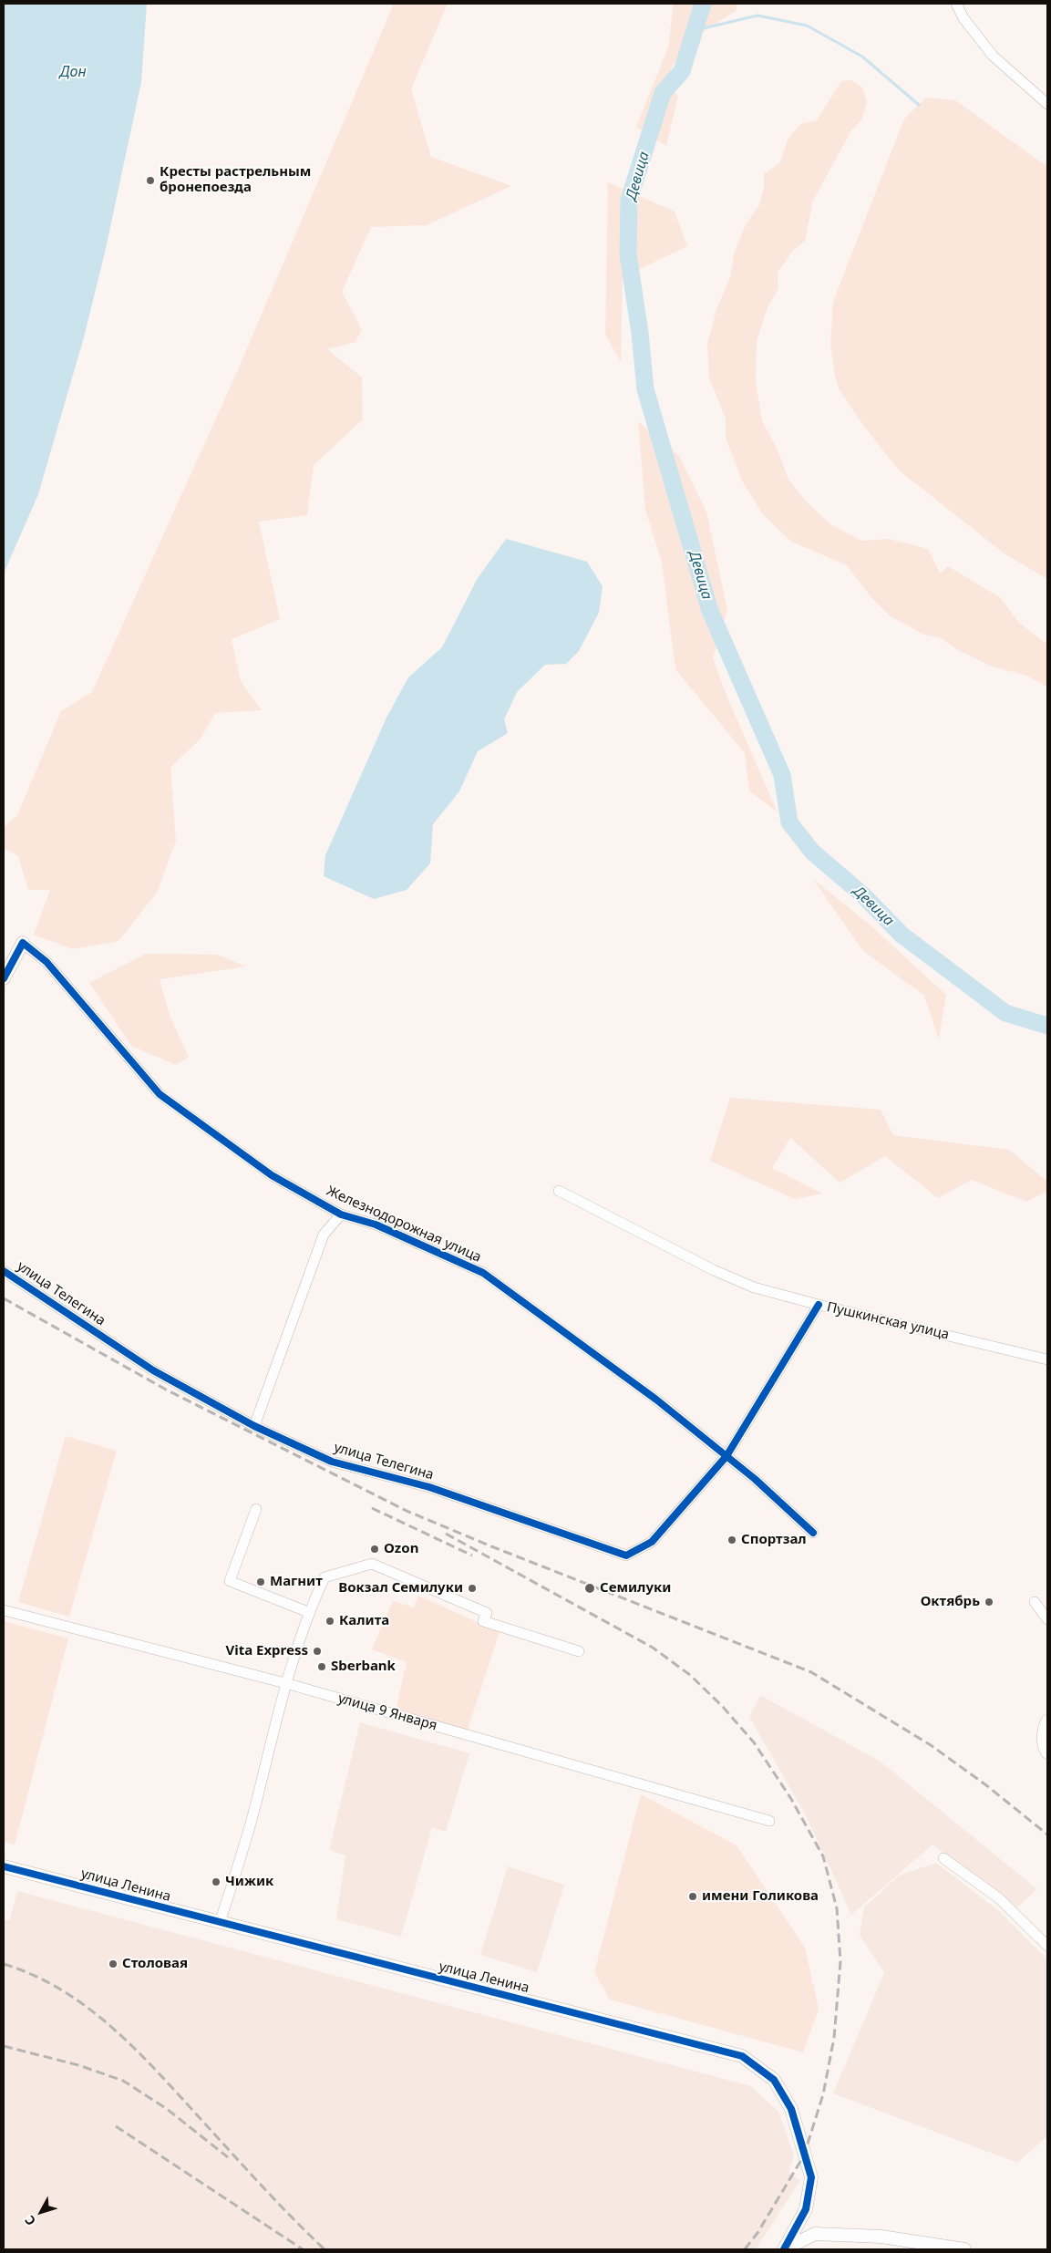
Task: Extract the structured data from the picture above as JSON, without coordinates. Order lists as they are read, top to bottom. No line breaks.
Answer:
{"streets":{"street":["Железнодорожная улица","улица Телегина","Пушкинская улица","улица 9 Января","улица Ленина"]},"crossings":[["Железнодорожная улица","улица Телегина"],["улица Телегина","Пушкинская улица"]],"water":["Дон","Девица"],"places":["Кресты растрельным бронепоезда","Спортзал","Ozon","Магнит","Вокзал Семилуки","Семилуки","Октябрь","Калита","Vita Express","Sberbank","Чижик","имени Голикова","Столовая"],"north":"bottom left"}
